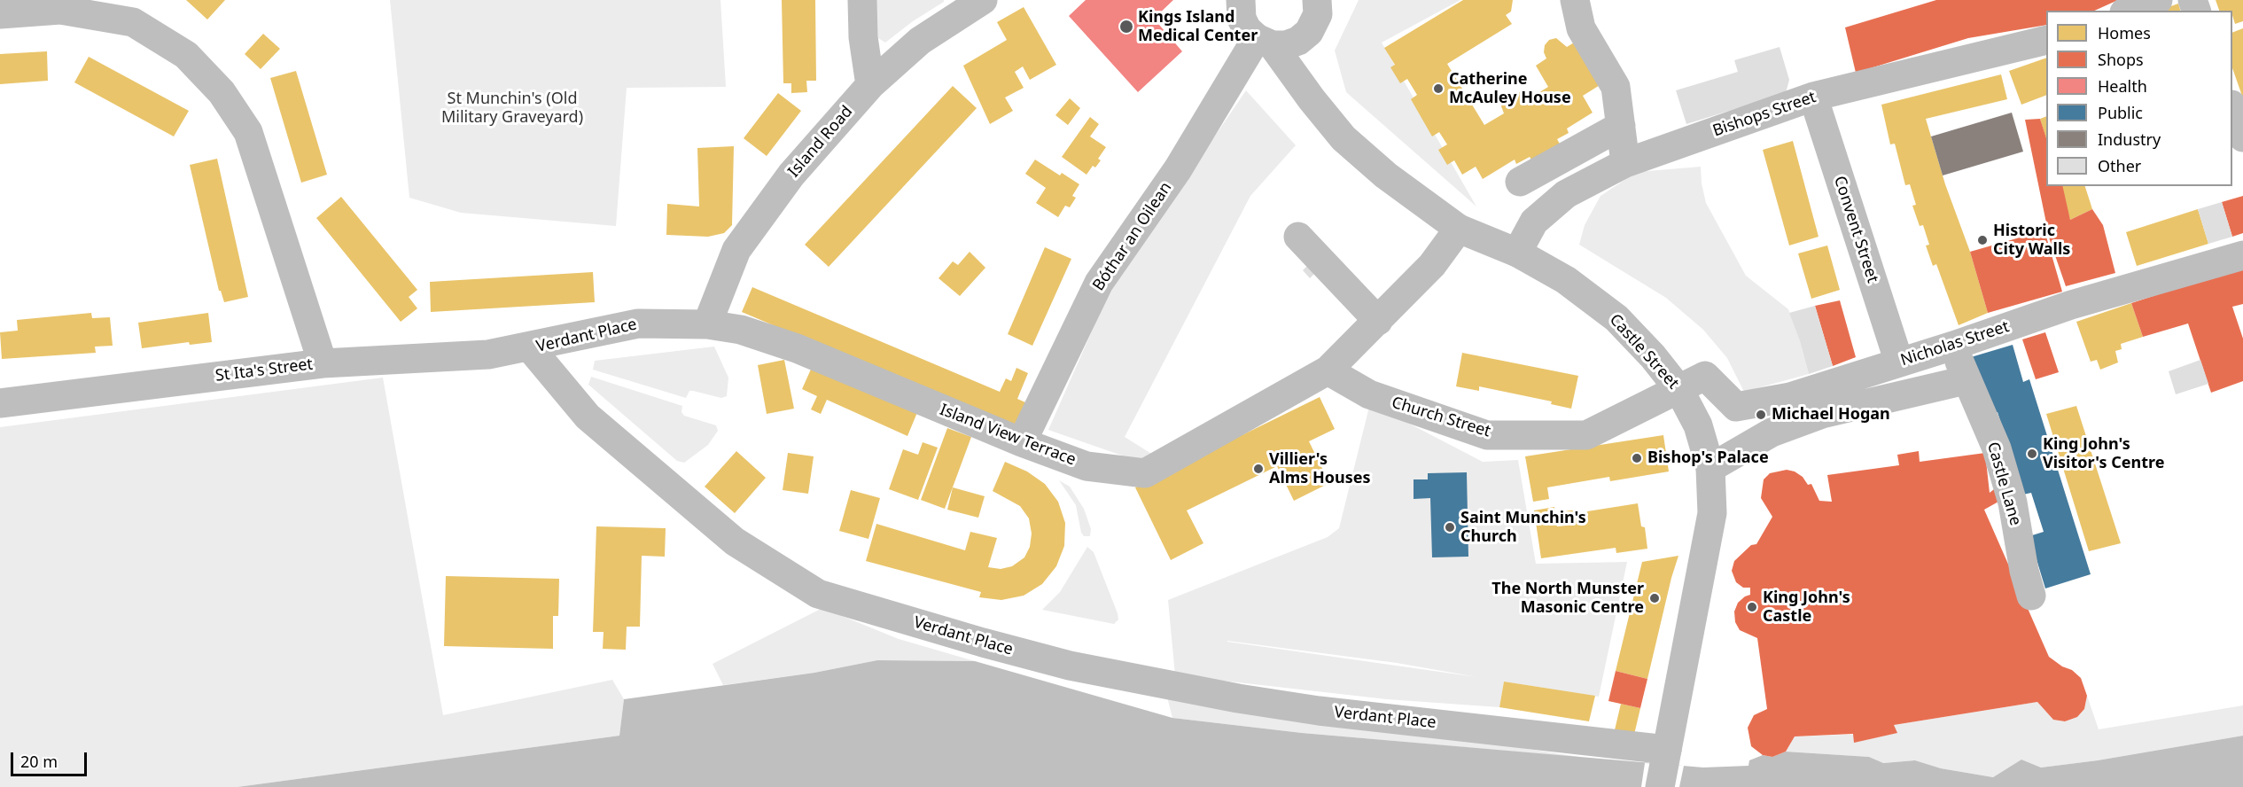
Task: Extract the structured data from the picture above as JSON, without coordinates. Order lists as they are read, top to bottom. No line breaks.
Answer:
{"streets":{"street":["Bishops Street","Island Road","Convent Street","Bóthar an Oilean","Verdant Place","Nicholas Street","Castle Street","St Ita's Street","Church Street","Island View Terrace","Castle Lane"]},"crossings":[["Bishops Street","Convent Street"],["Bishops Street","Castle Street"],["Island Road","Verdant Place"],["Island Road","Island View Terrace"],["Convent Street","Nicholas Street"],["Bóthar an Oilean","Castle Street"],["Bóthar an Oilean","Island View Terrace"],["Verdant Place","Castle Street"],["Verdant Place","St Ita's Street"],["Verdant Place","Island View Terrace"],["Nicholas Street","Castle Street"],["Nicholas Street","Church Street"],["Nicholas Street","Castle Lane"],["Castle Street","Church Street"],["Castle Street","Island View Terrace"],["Church Street","Island View Terrace"]],"parks":["St Munchin's (Old Military Graveyard)"],"places":["Kings Island Medical Center","Catherine McAuley House","Historic City Walls","Michael Hogan","King John's Visitor's Centre","Bishop's Palace","Villier's Alms Houses","Saint Munchin's Church","The North Munster Masonic Centre","King John's Castle"],"legend":["Homes","Shops","Health","Public","Industry","Other"],"scale_bar":"20 m"}
